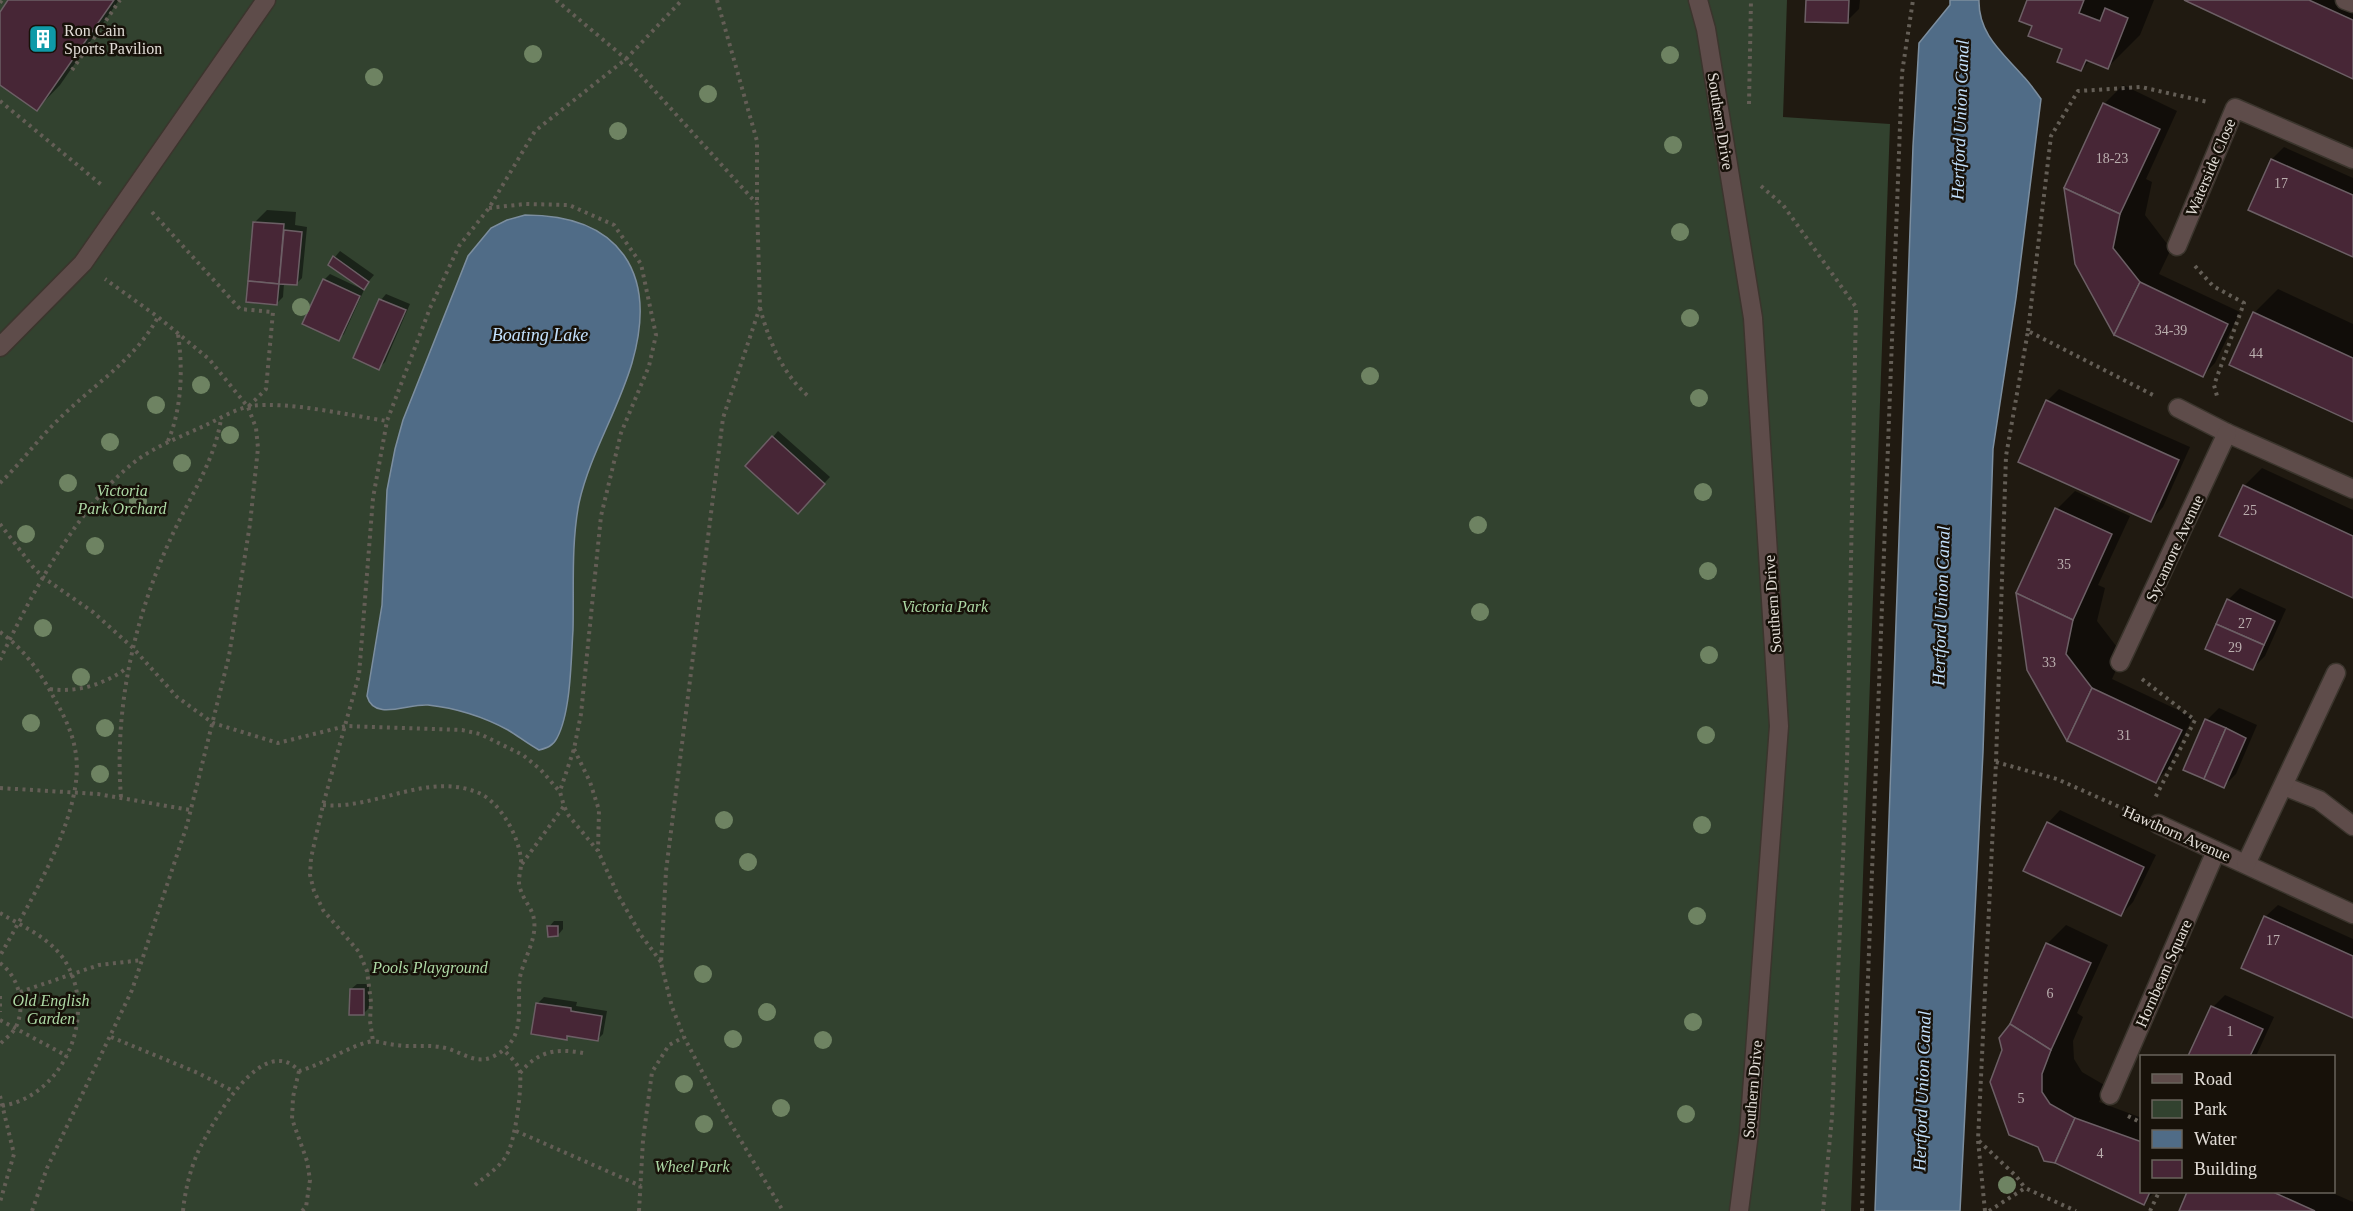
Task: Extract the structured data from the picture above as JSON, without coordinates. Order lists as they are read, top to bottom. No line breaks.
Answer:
{"streets":{"street":["Southern Drive","Waterside Close","Sycamore Avenue","Hawthorn Avenue","Hornbeam Square"]},"crossings":[["Hawthorn Avenue","Hornbeam Square"]],"water":["Hertford Union Canal","Boating Lake"],"parks":["Victoria Park Orchard","Victoria Park","Pools Playground","Old English Garden","Wheel Park"],"places":{"building":["Ron Cain Sports Pavilion"]},"house_numbers":["18-23","17","34-39","44","25","35","27","29","33","31","17","6","1","5","4"],"legend":["Road","Park","Water","Building"]}
